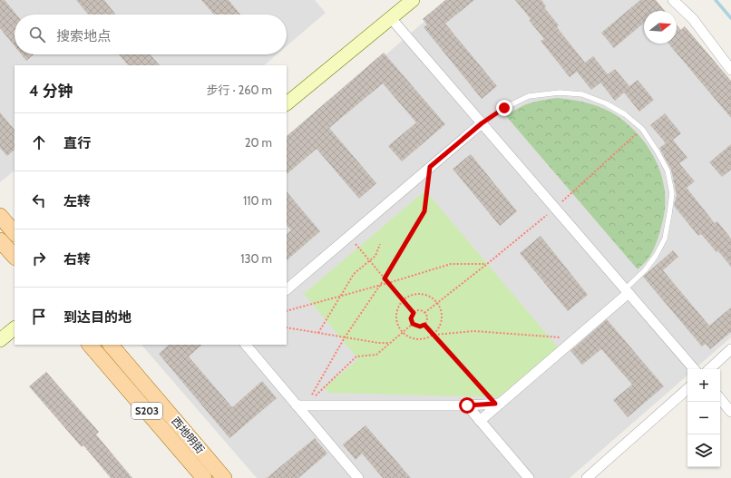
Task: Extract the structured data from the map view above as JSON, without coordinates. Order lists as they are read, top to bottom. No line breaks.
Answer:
{"streets":{"main road":["S203","西地明街"]},"north":"right","page":{"search":"搜索地点","heading":["4 分钟","步行 · 260 m"],"list":[["直行","20 m"],["左转","110 m"],["右转","130 m"],"到达目的地"],"map_buttons":["+","−"]}}
